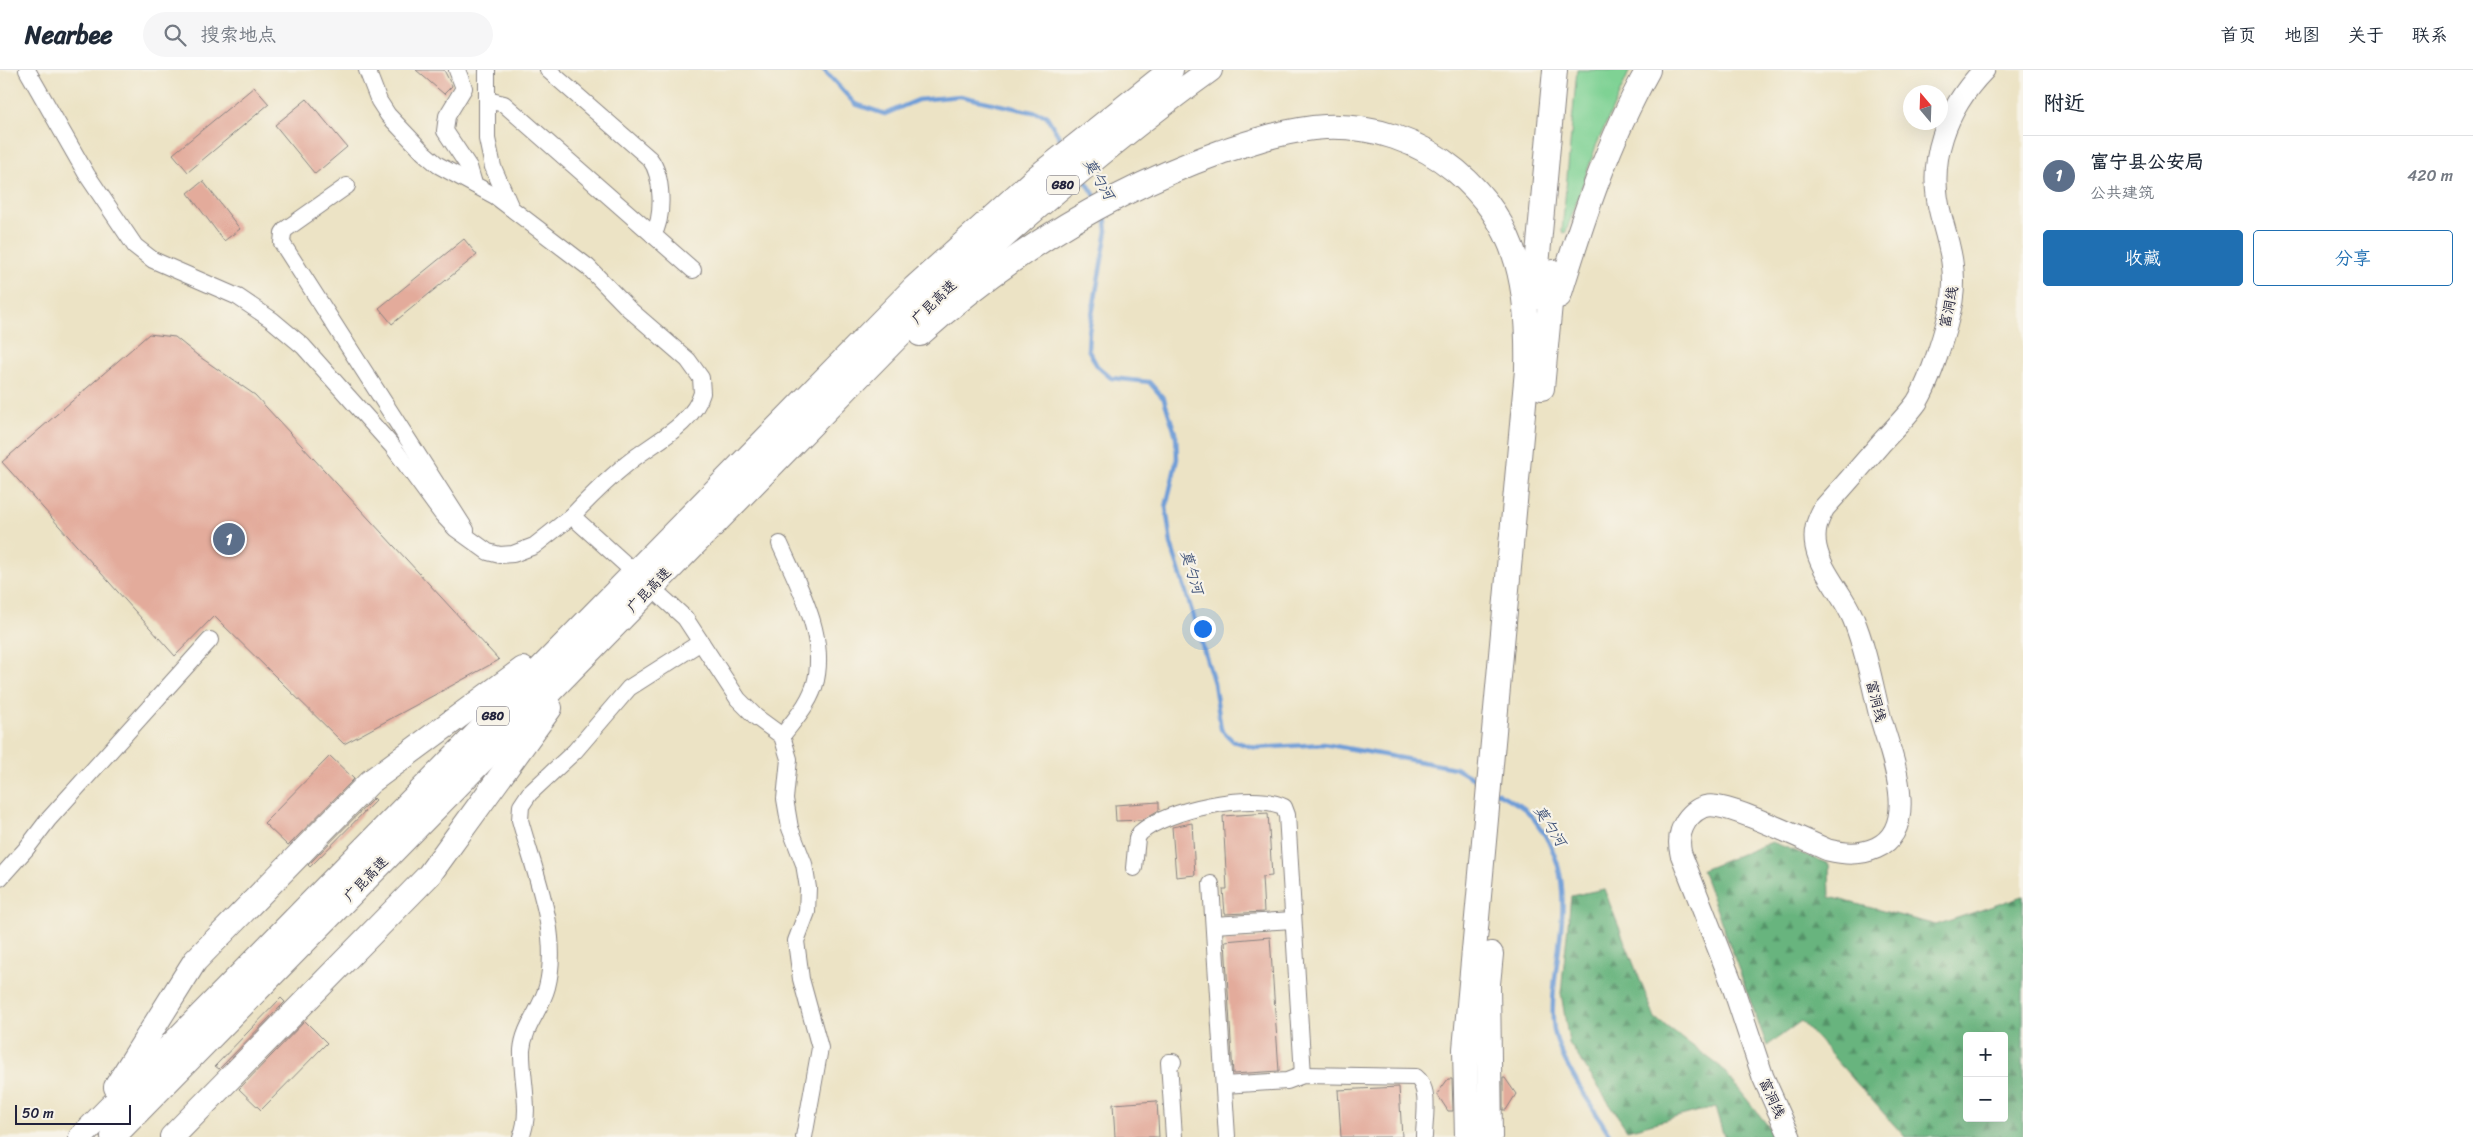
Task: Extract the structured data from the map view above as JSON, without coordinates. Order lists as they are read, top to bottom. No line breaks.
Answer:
{"streets":{"highway":["G80","广昆高速"],"main road":["富洞线"]},"water":["莫勺河"],"scale_bar":"50 m","north":"top","page":{"header":"Nearbee","search":"搜索地点","nav":["首页","地图","关于","联系"],"heading":"附近","list":[{"mark":"1","name":"富宁县公安局","note":"公共建筑","value":"420 m"}],"buttons":["收藏","分享"],"pins":"1","map_buttons":["+","−"],"scale":"50 m"}}
